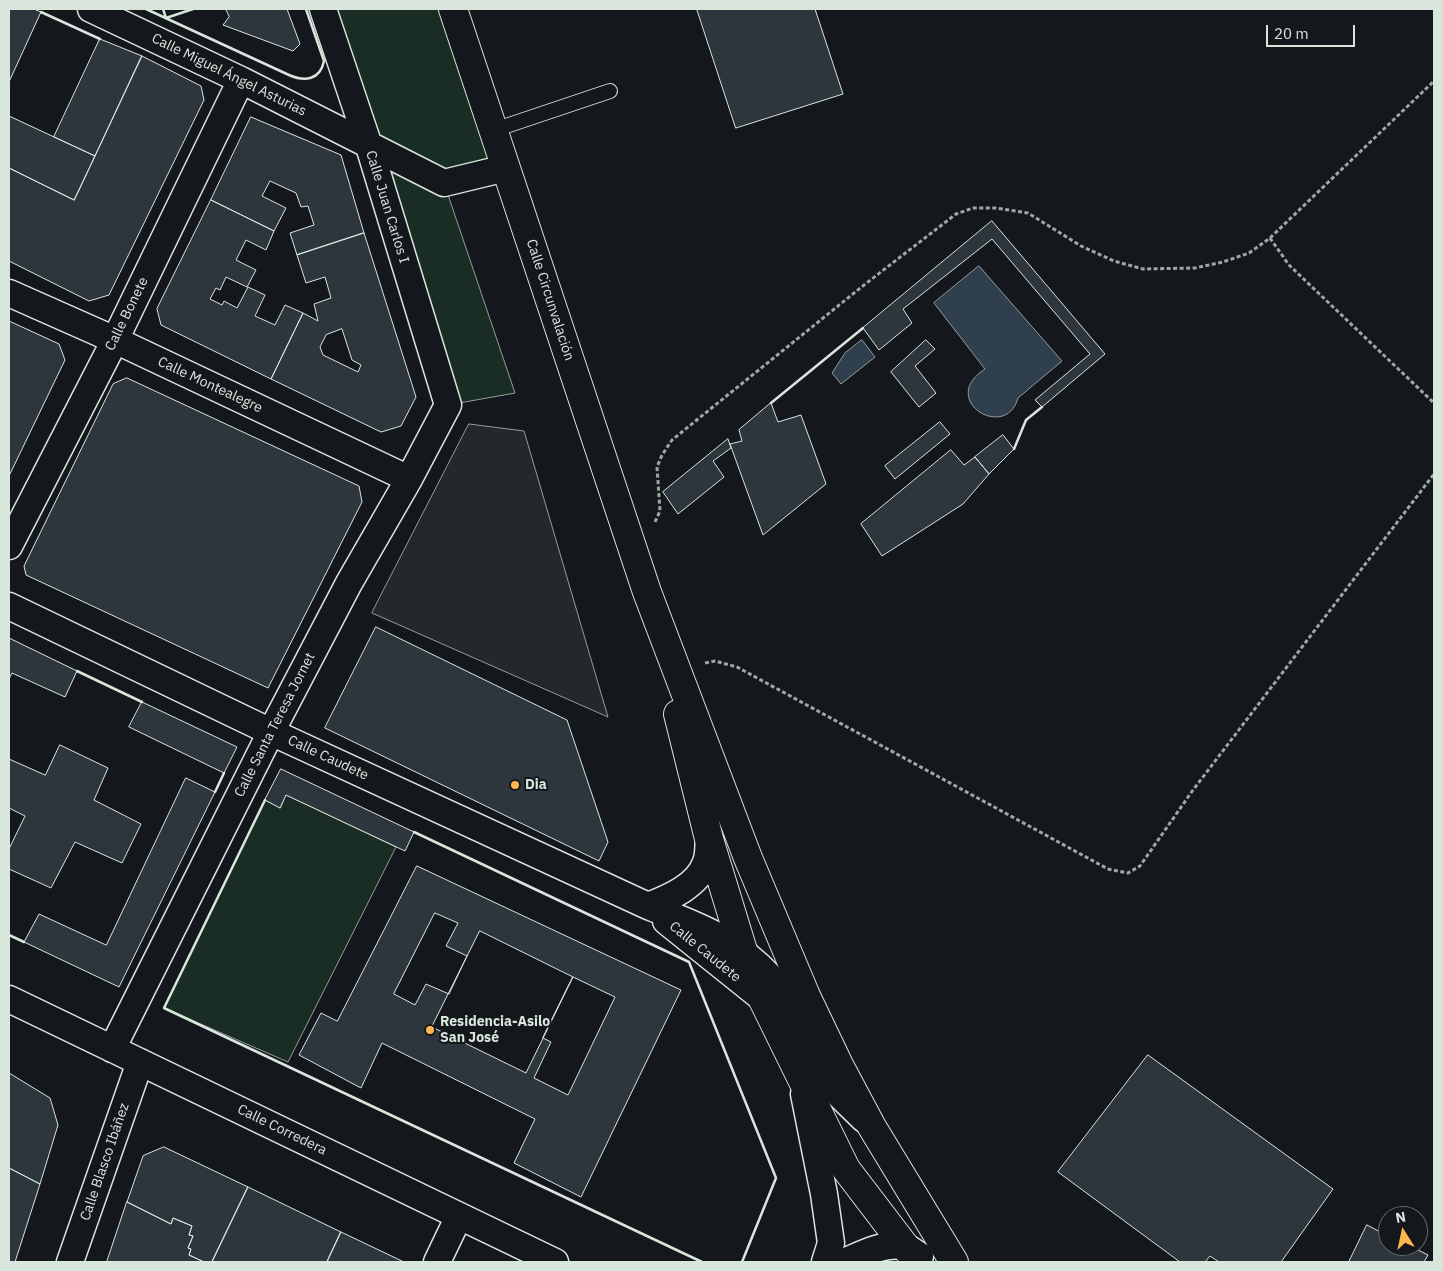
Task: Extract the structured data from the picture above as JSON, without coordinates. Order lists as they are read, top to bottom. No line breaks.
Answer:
{"streets":{"main road":["Calle Circunvalación"],"street":["Calle Miguel Ángel Asturias","Calle Juan Carlos I","Calle Bonete","Calle Montealegre","Calle Santa Teresa Jornet","Calle Caudete","Calle Corredera","Calle Blasco Ibáñez"]},"crossings":[["Calle Miguel Ángel Asturias","Calle Juan Carlos I"],["Calle Miguel Ángel Asturias","Calle Circunvalación"],["Calle Miguel Ángel Asturias","Calle Bonete"],["Calle Juan Carlos I","Calle Santa Teresa Jornet"],["Calle Bonete","Calle Montealegre"],["Calle Montealegre","Calle Santa Teresa Jornet"],["Calle Santa Teresa Jornet","Calle Caudete"],["Calle Santa Teresa Jornet","Calle Corredera"],["Calle Corredera","Calle Blasco Ibáñez"]],"places":["Dia","Residencia-Asilo San José"],"scale_bar":"20 m","north":"top"}
